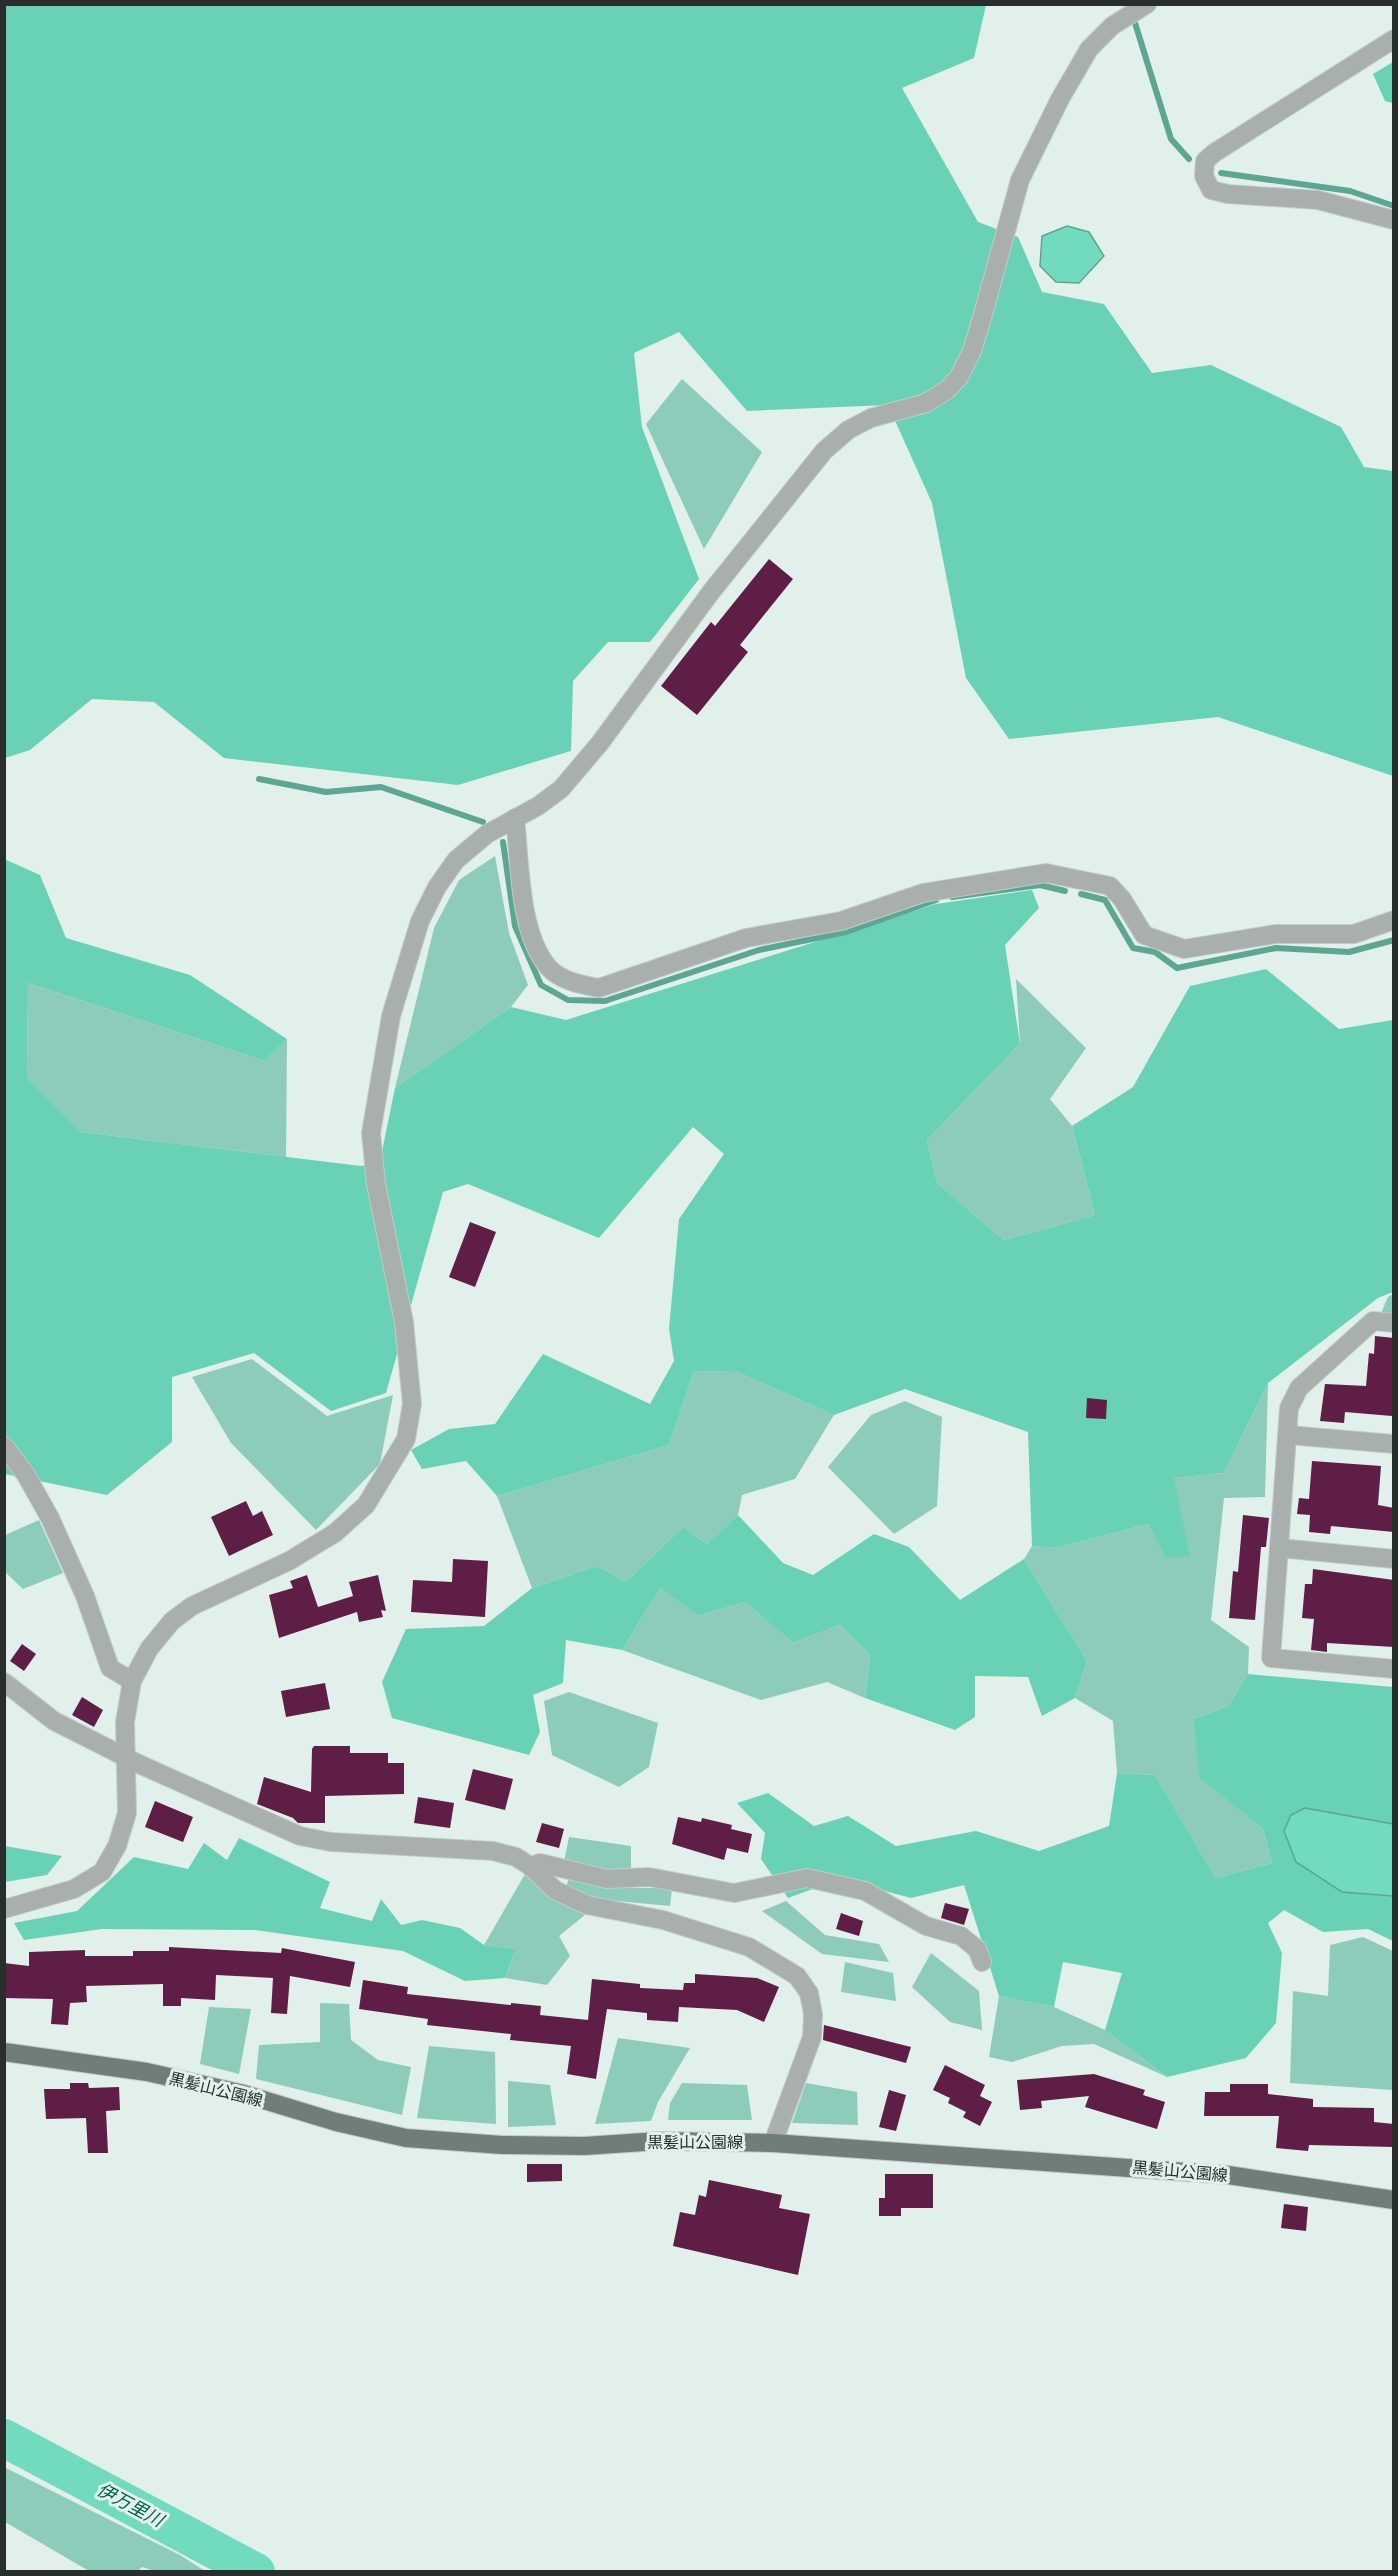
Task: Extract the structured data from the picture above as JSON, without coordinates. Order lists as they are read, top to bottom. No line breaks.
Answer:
{"streets":{"main road":["黒髪山公園線"]},"water":["伊万里川"]}
